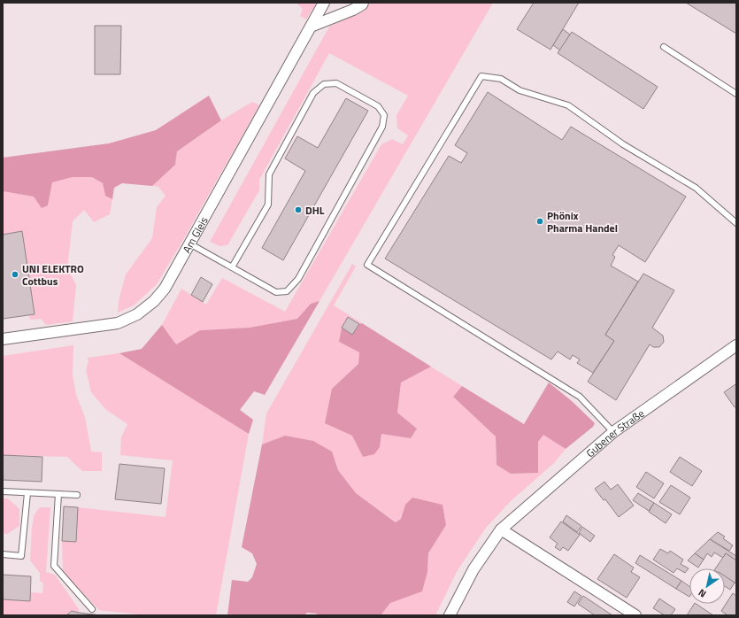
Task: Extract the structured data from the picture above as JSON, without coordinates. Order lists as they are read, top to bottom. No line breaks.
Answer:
{"streets":{"street":["Am Gleis","Gubener Straße"]},"places":["DHL","Phönix Pharma Handel","UNI ELEKTRO Cottbus"],"north":"bottom left"}
